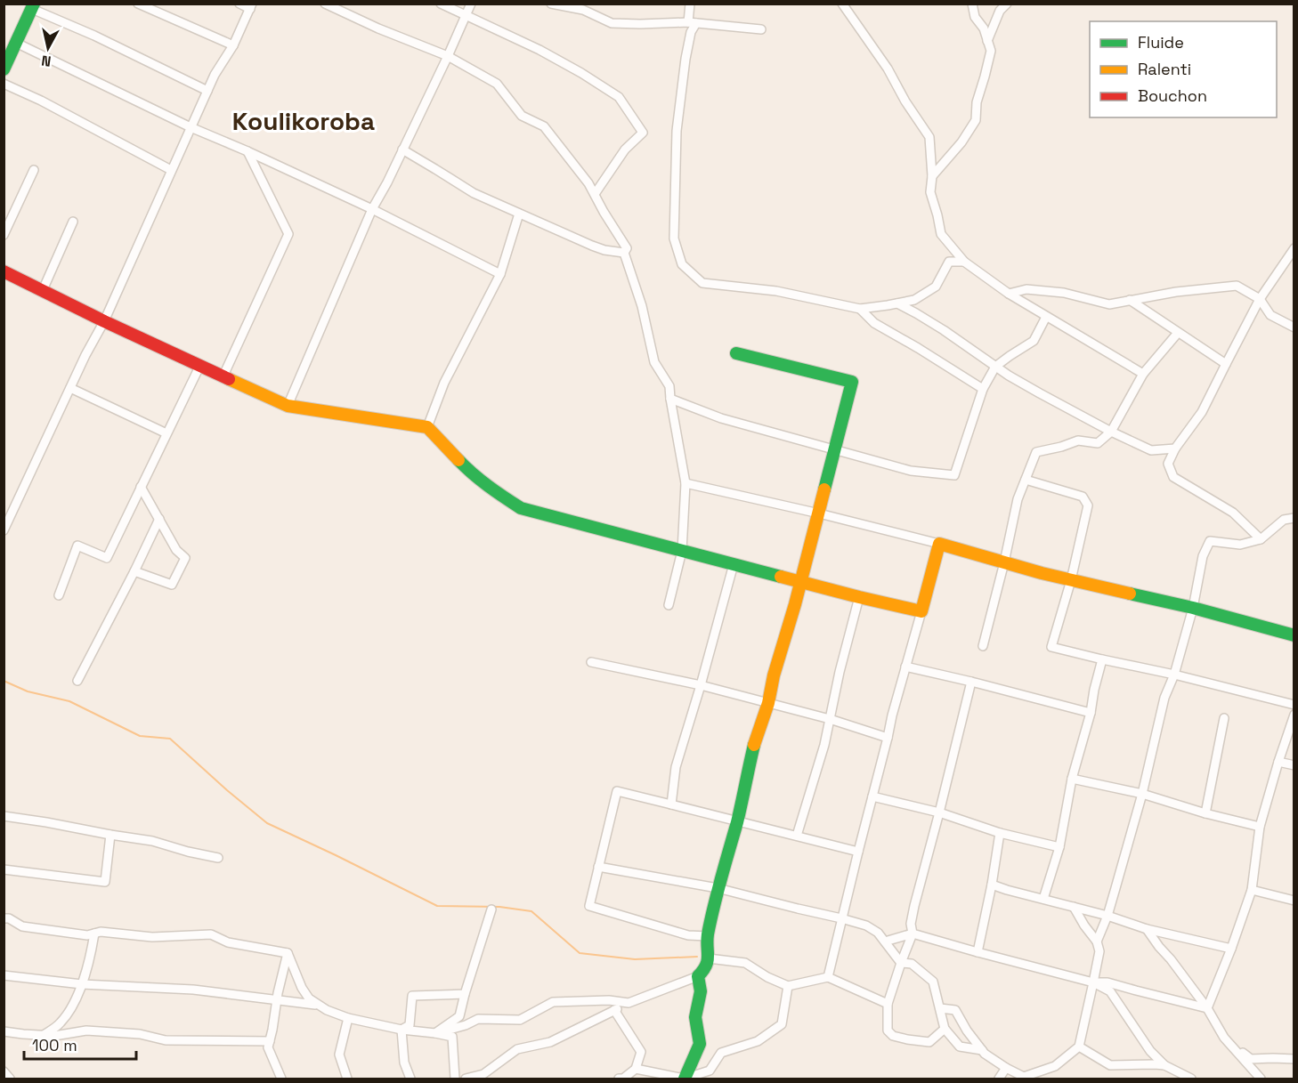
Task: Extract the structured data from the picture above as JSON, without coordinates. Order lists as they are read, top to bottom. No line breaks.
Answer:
{"districts":["Koulikoroba"],"legend":["Fluide","Ralenti","Bouchon"],"scale_bar":"100 m","north":"bottom"}
